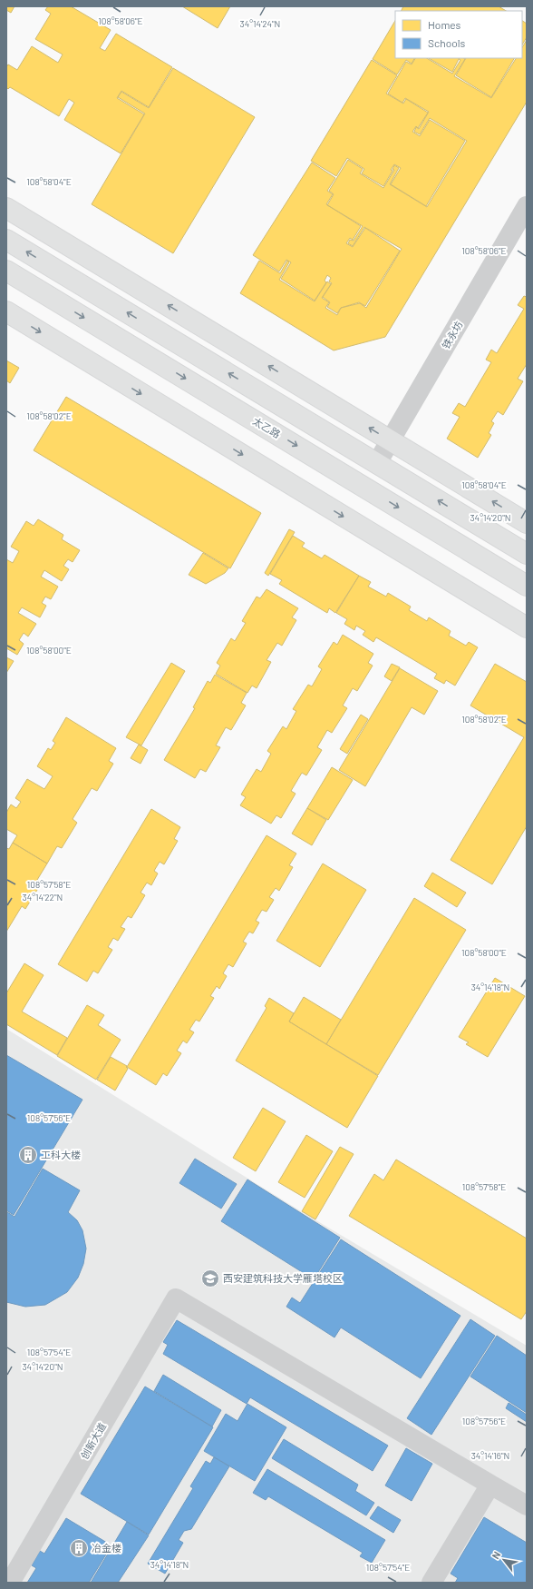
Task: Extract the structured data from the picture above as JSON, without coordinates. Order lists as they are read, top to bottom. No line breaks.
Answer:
{"streets":{"main road":["太乙路"],"street":["铁永坊","创新大道"]},"places":{"building":["工科大楼","冶金楼"],"school or university":["西安建筑科技大学雁塔校区"]},"legend":["Homes","Schools"],"north":"top left","coordinates":["108°58'06\"E","34°14'24\"N","108°58'04\"E","108°58'02\"E","34°14'20\"N","108°58'00\"E","108°57'58\"E","34°14'22\"N","34°14'18\"N","108°57'56\"E","108°57'54\"E","34°14'16\"N"]}
